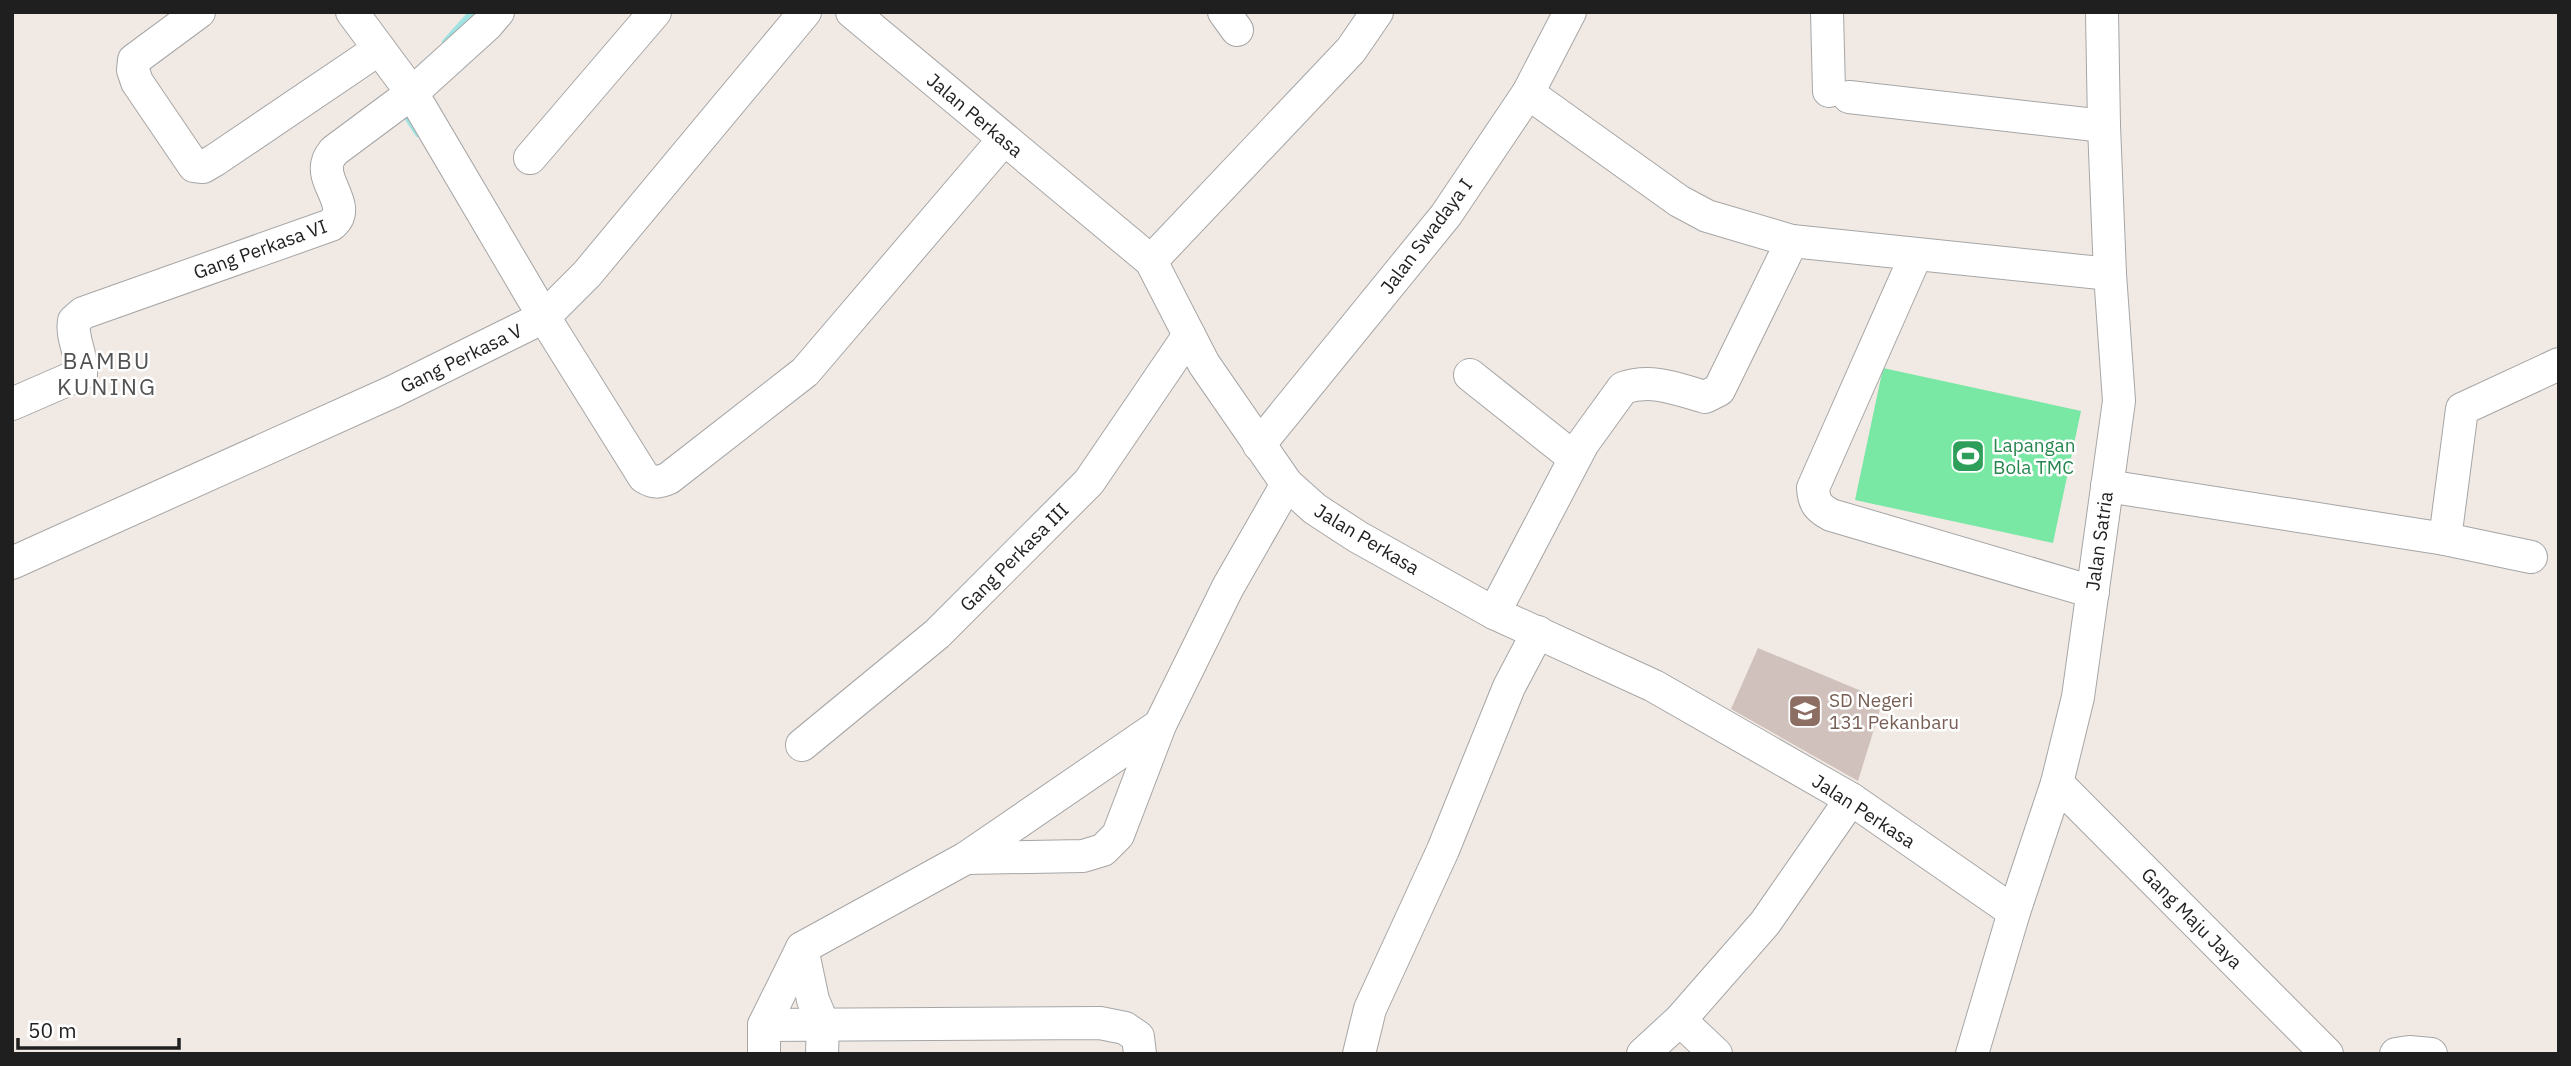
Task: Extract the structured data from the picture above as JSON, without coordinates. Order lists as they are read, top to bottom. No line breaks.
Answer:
{"streets":{"street":["Jalan Perkasa","Jalan Swadaya I","Gang Perkasa VI","Gang Perkasa V","Jalan Satria","Gang Perkasa III","Gang Maju Jaya"]},"crossings":[["Jalan Perkasa","Jalan Swadaya I"],["Jalan Perkasa","Jalan Satria"],["Jalan Perkasa","Gang Perkasa III"],["Jalan Satria","Gang Maju Jaya"]],"districts":["BAMBU KUNING"],"places":{"sports":["Lapangan Bola TMC"],"school or university":["SD Negeri 131 Pekanbaru"]},"scale_bar":"50 m"}
